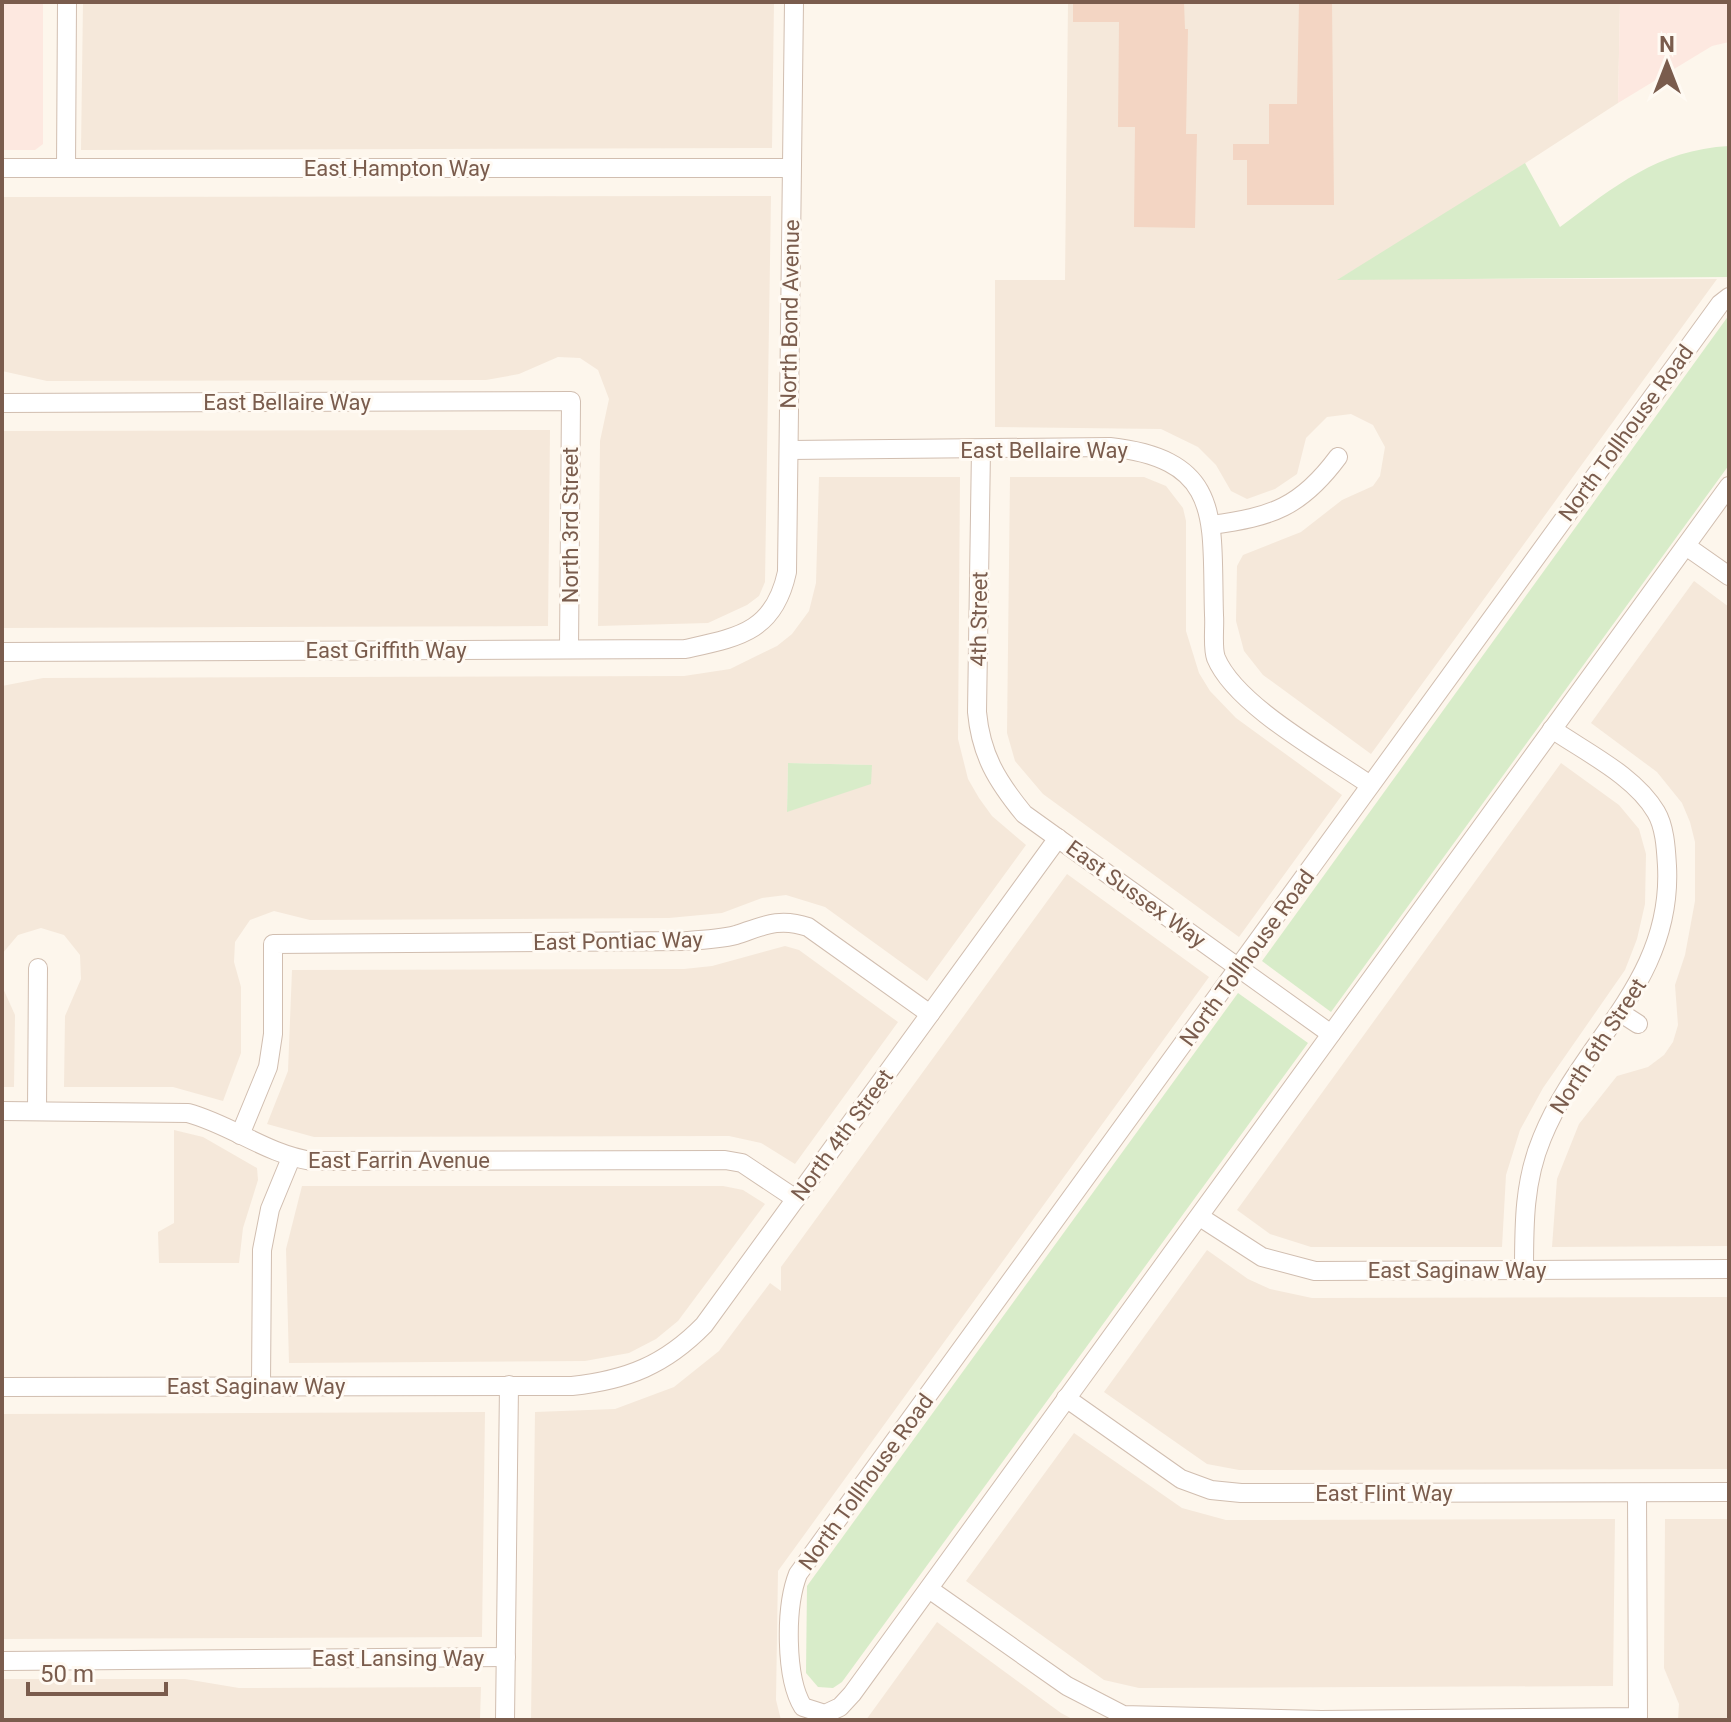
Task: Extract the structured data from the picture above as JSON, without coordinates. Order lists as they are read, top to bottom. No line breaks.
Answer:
{"streets":{"street":["East Hampton Way","North Bond Avenue","East Bellaire Way","North Tollhouse Road","North 3rd Street","4th Street","East Griffith Way","East Sussex Way","East Pontiac Way","North 6th Street","North 4th Street","East Farrin Avenue","East Saginaw Way","East Flint Way","East Lansing Way"]},"crossings":[["East Hampton Way","North Bond Avenue"],["North Bond Avenue","East Bellaire Way"],["North Bond Avenue","East Griffith Way"],["East Bellaire Way","North Tollhouse Road"],["East Bellaire Way","North 3rd Street"],["East Bellaire Way","4th Street"],["North Tollhouse Road","East Sussex Way"],["North Tollhouse Road","North 6th Street"],["North Tollhouse Road","East Saginaw Way"],["North Tollhouse Road","East Flint Way"],["North 3rd Street","East Griffith Way"],["4th Street","East Sussex Way"],["4th Street","North 4th Street"],["East Sussex Way","North 4th Street"],["East Pontiac Way","North 4th Street"],["East Pontiac Way","East Farrin Avenue"],["North 6th Street","East Saginaw Way"],["North 4th Street","East Farrin Avenue"],["North 4th Street","East Saginaw Way"]],"scale_bar":"50 m","north":"top"}
